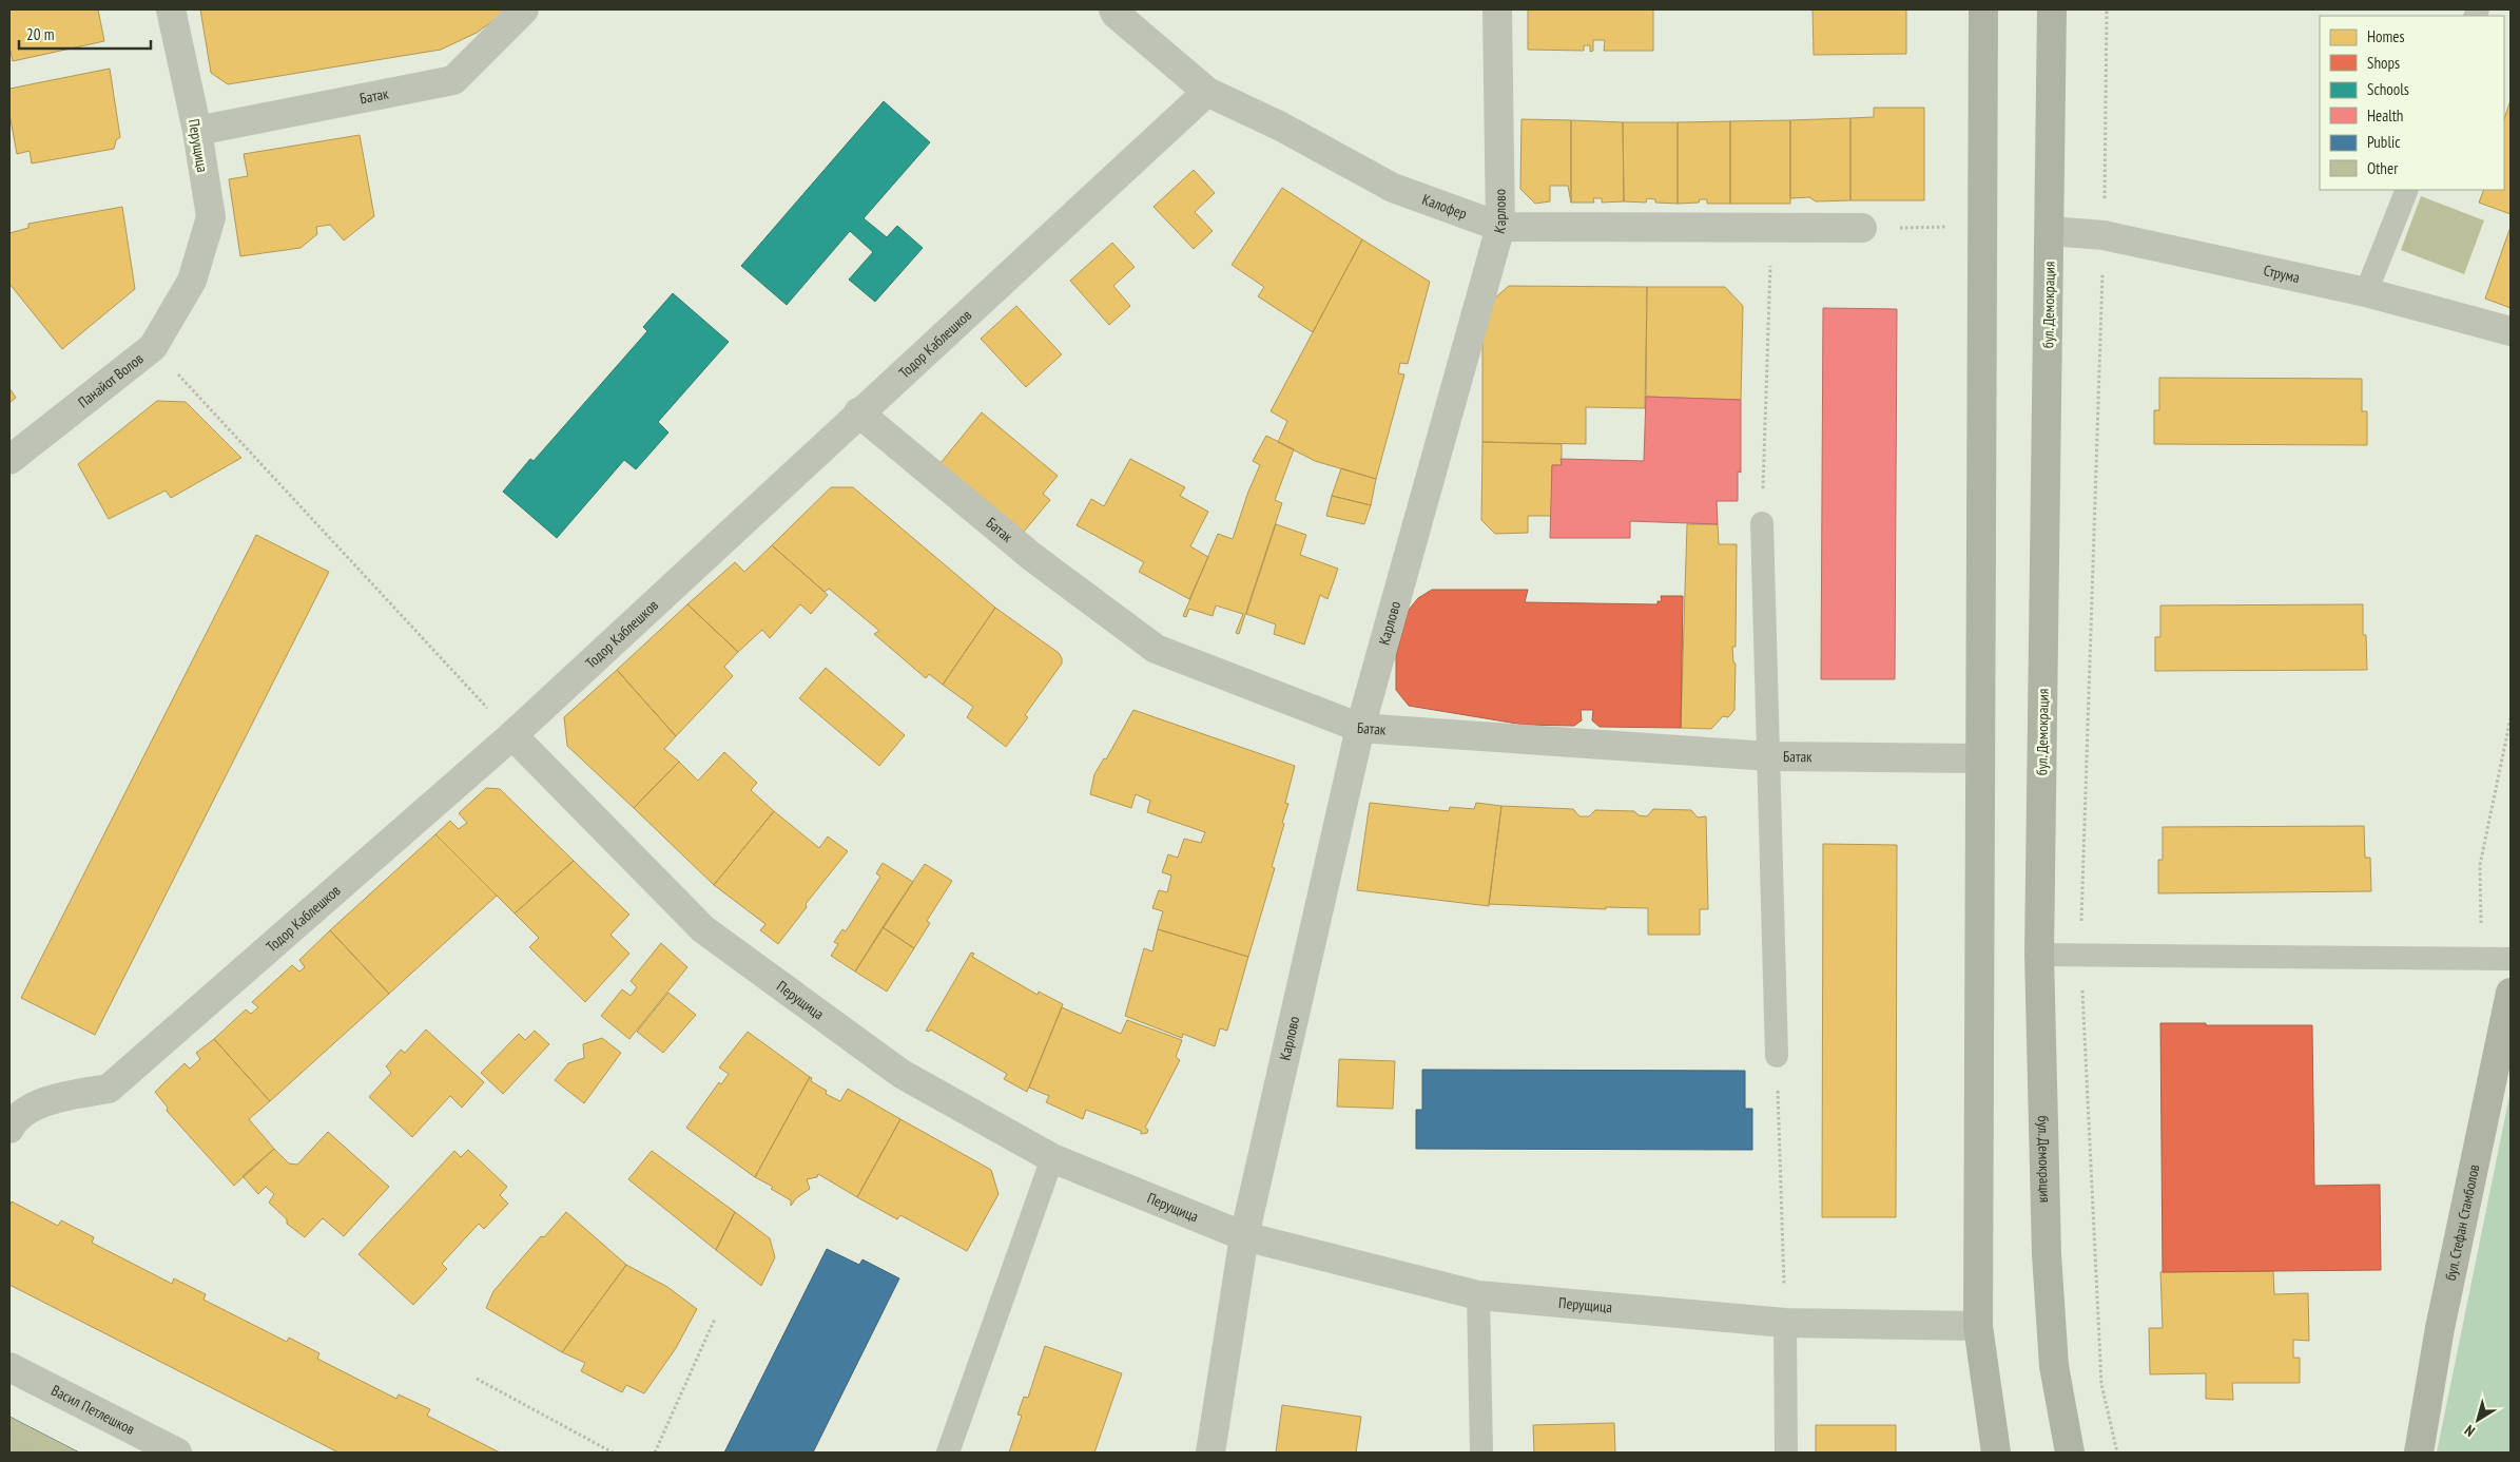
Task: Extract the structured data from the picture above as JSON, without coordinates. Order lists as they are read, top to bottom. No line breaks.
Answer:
{"streets":{"main road":["бул. Демокрация","бул. Стефан Стамболов"],"street":["Батак","Перущица","Калофер","Карлово","Струма","Тодор Каблешков","Панайот Волов","Васил Петлешков"]},"crossings":[["Батак","Перущица"],["Батак","Карлово"],["Батак","Тодор Каблешков"],["Перущица","Карлово"],["Перущица","Тодор Каблешков"],["Перущица","Панайот Волов"],["Калофер","Карлово"],["Калофер","Тодор Каблешков"],["Струма","бул. Демокрация"]],"legend":["Homes","Shops","Schools","Health","Public","Other"],"scale_bar":"20 m","north":"bottom left"}
